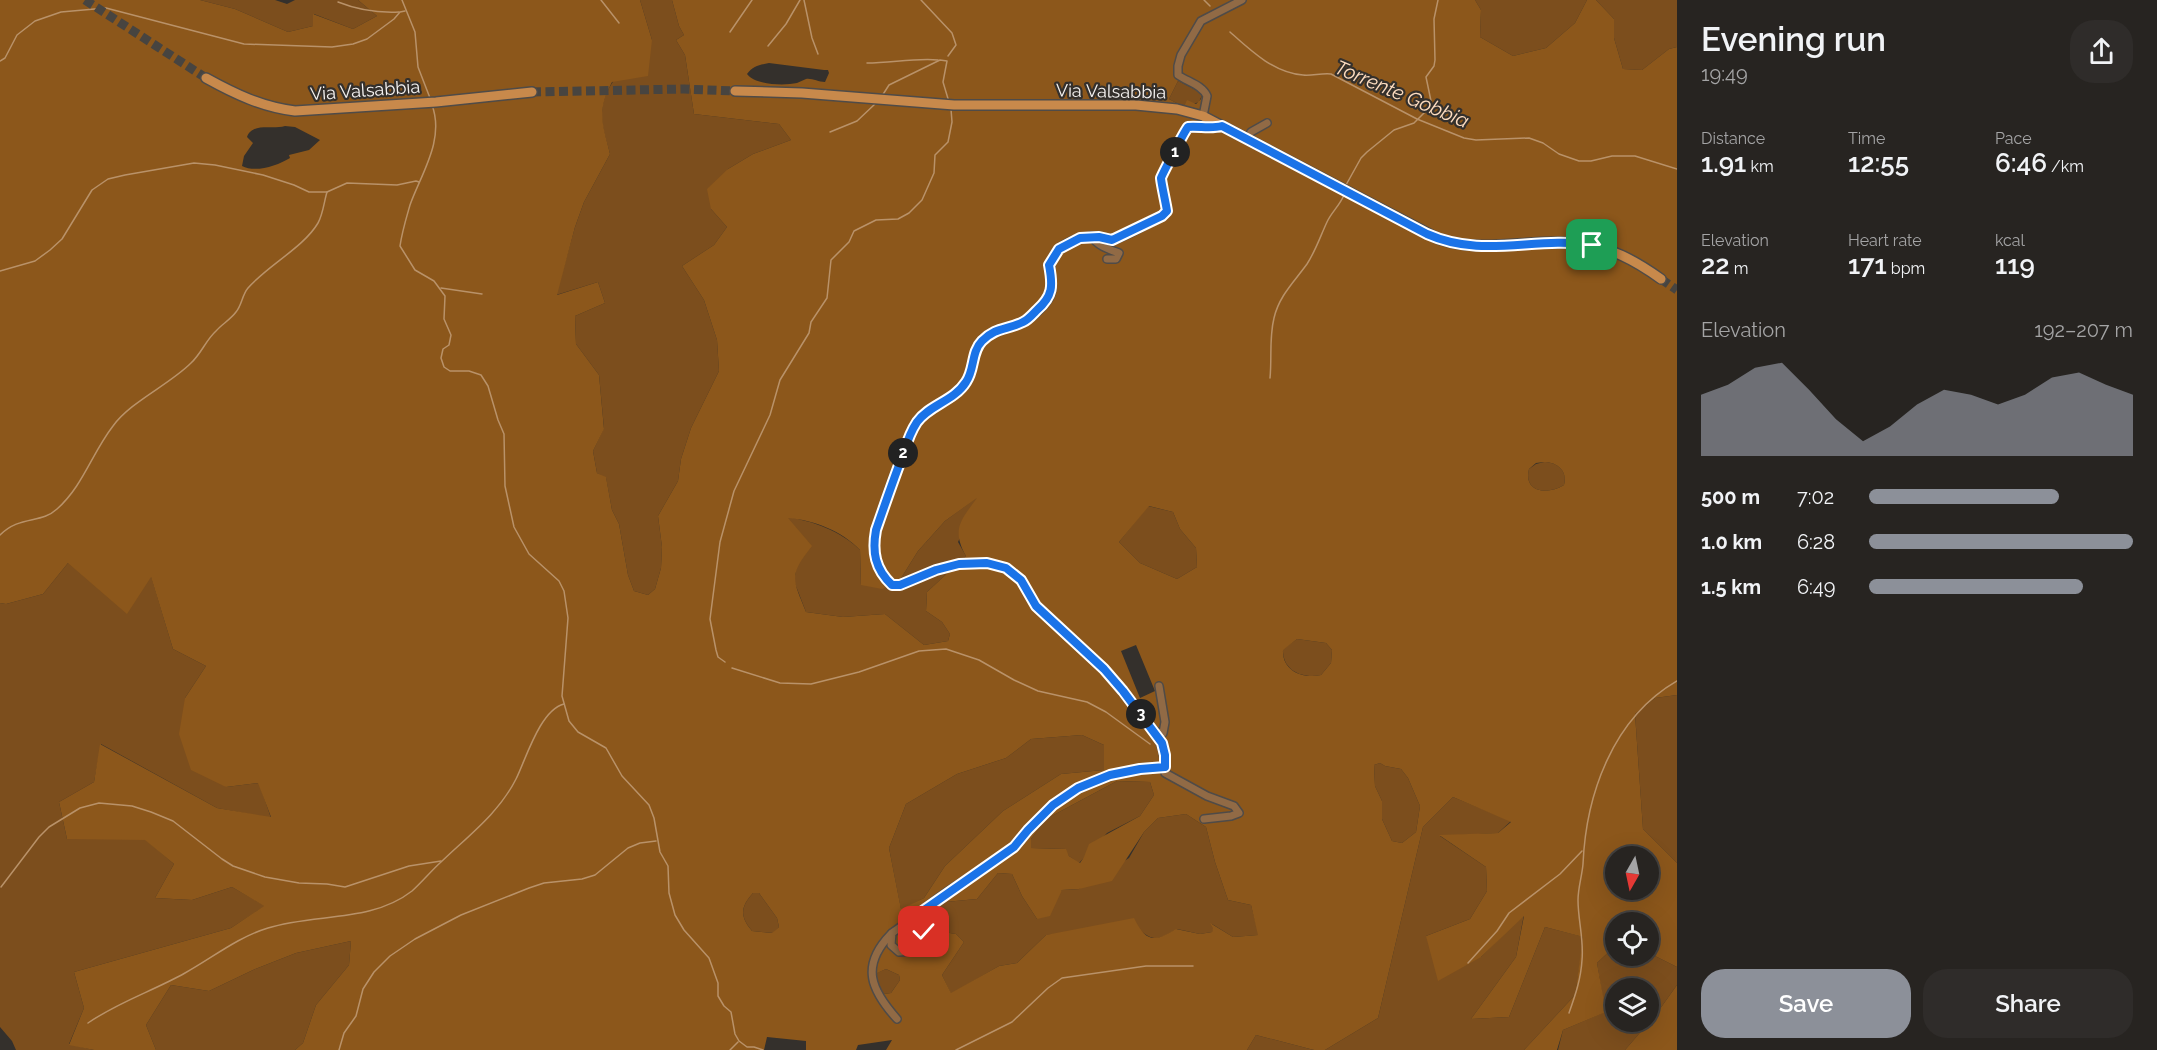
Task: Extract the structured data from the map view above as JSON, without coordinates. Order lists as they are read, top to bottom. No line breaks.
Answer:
{"streets":{"main road":["Via Valsabbia"]},"water":["Torrente Gobbia"],"north":"bottom","page":{"heading":["Evening run","19:49"],"stats":[["Distance","1.91 km"],["Time","12:55"],["Pace","6:46 /km"],["Elevation","22 m"],["Heart rate","171 bpm"],["kcal","119"]],"pins":["1","2","3"],"chart":["Elevation","192–207 m"],"list":[{"name":"500 m","note":"7:02"},{"name":"1.0 km","note":"6:28"},{"name":"1.5 km","note":"6:49"}],"buttons":["Save","Share"]}}
